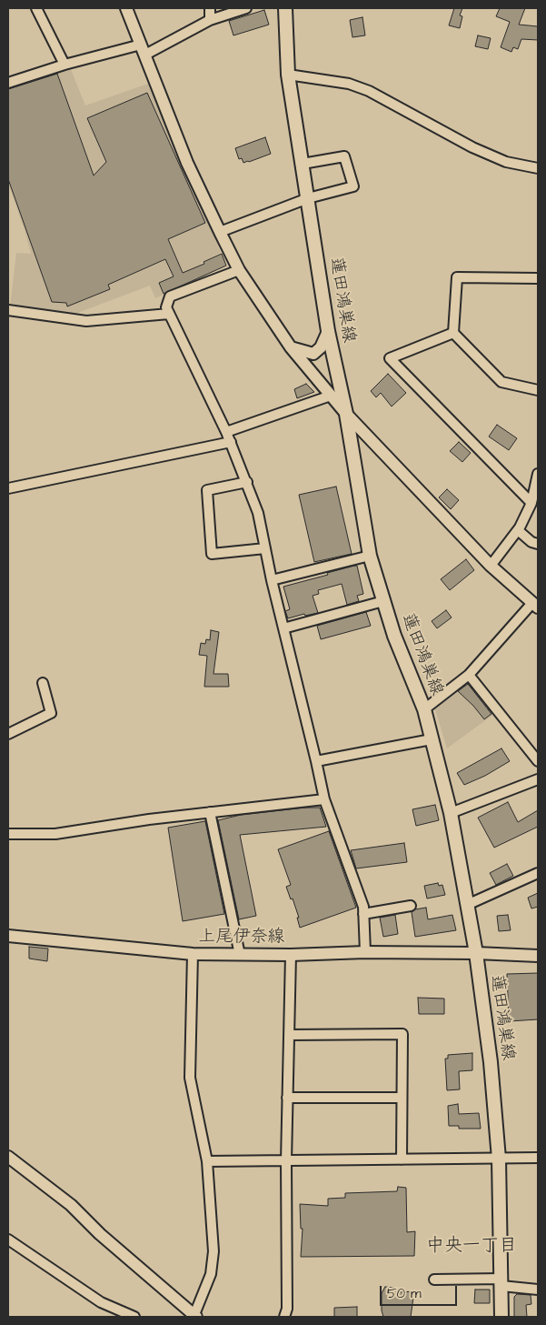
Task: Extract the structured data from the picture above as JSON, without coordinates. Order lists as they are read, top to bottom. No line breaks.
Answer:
{"streets":{"main road":["蓮田鴻巣線"],"street":["上尾伊奈線"]},"crossings":[["蓮田鴻巣線","上尾伊奈線"]],"districts":["中央一丁目"],"scale_bar":"50 m"}
